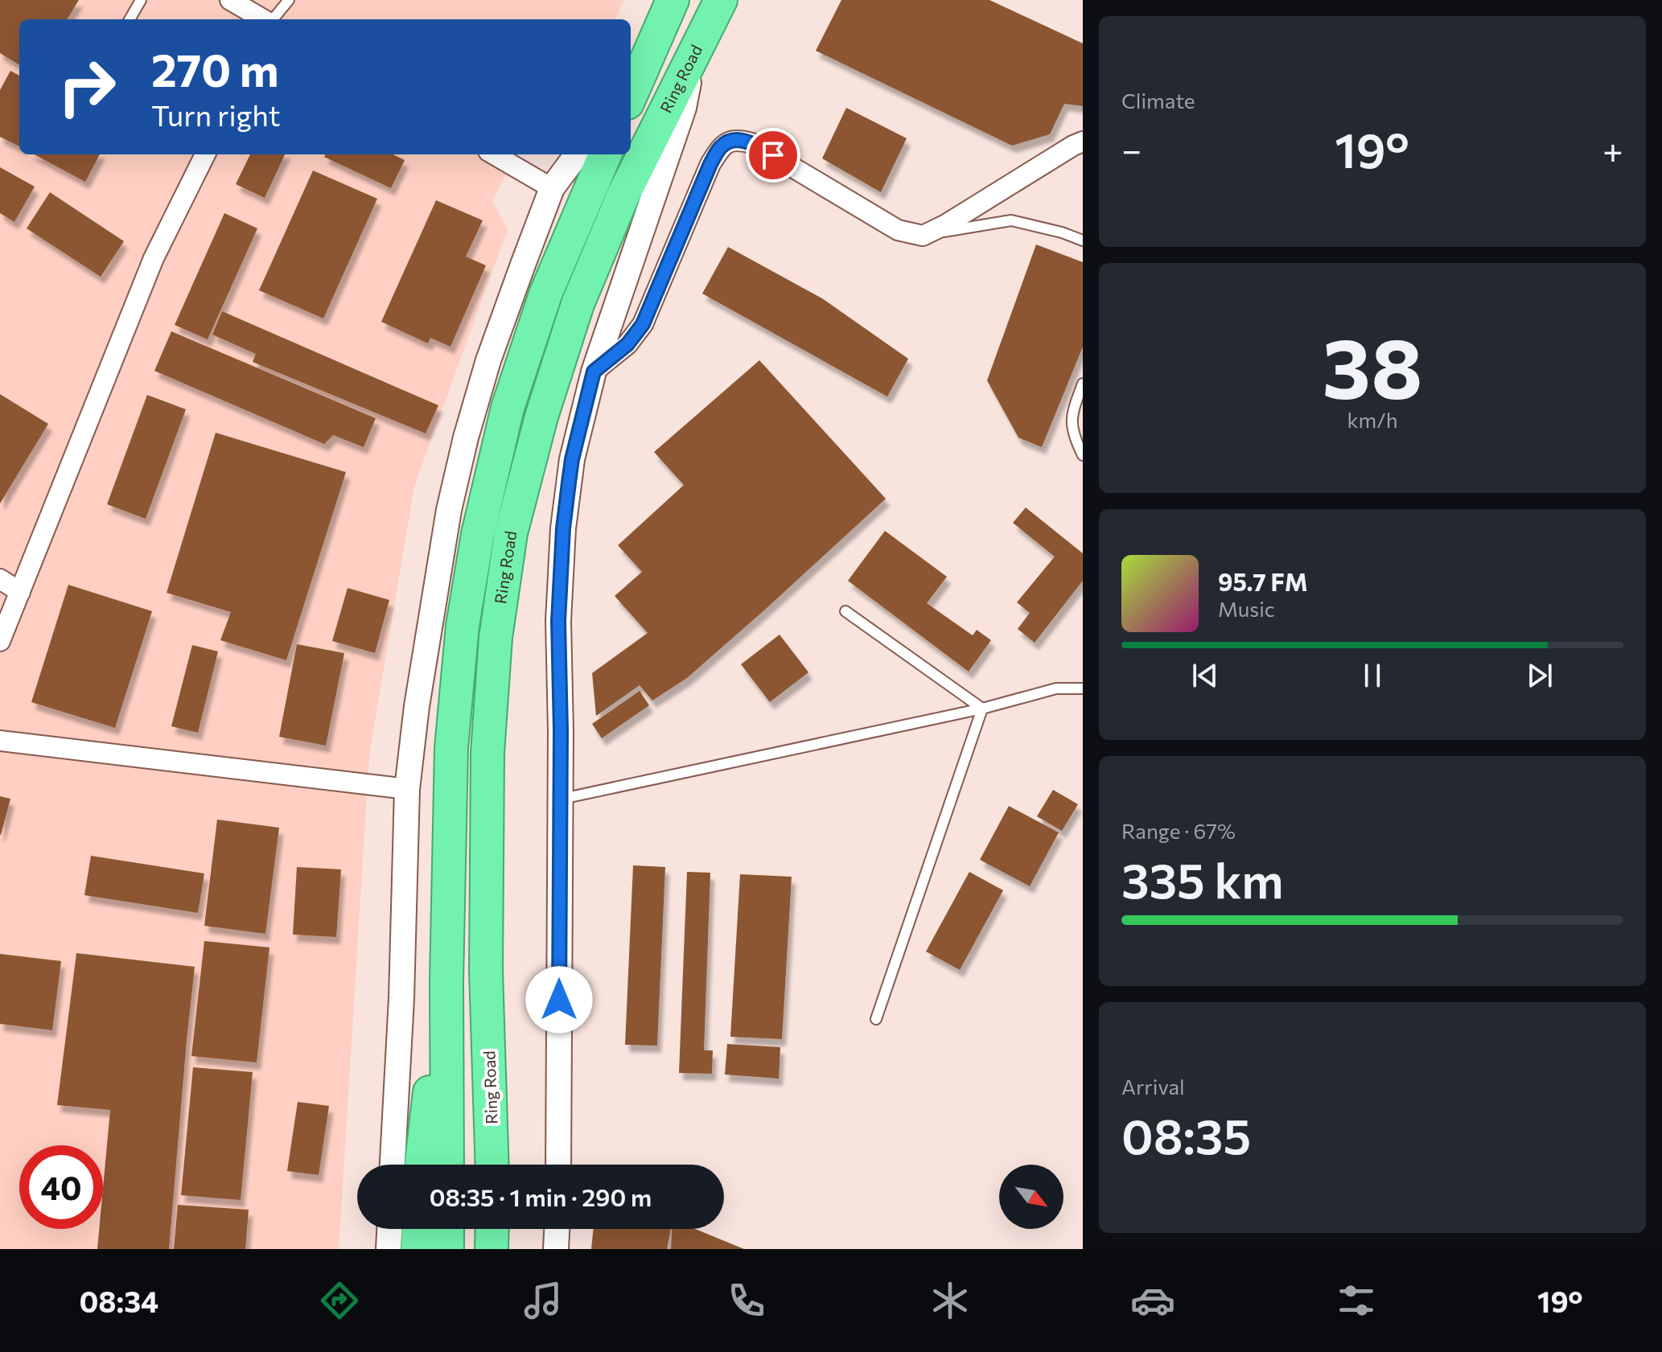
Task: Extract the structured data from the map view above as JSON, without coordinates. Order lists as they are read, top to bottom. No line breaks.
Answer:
{"streets":{"highway":["Ring Road"]},"north":"bottom right","page":{"tile":["Climate",["38","km/h"],["Range · 67%","335 km"],["Arrival","08:35"]],"turn":["270 m","Turn right"],"heat":["−","19°","+"],"song":["95.7 FM","Music"],"limit":"40","trip":"08:35 · 1 min · 290 m","tabs":["08:34","19°"]}}
